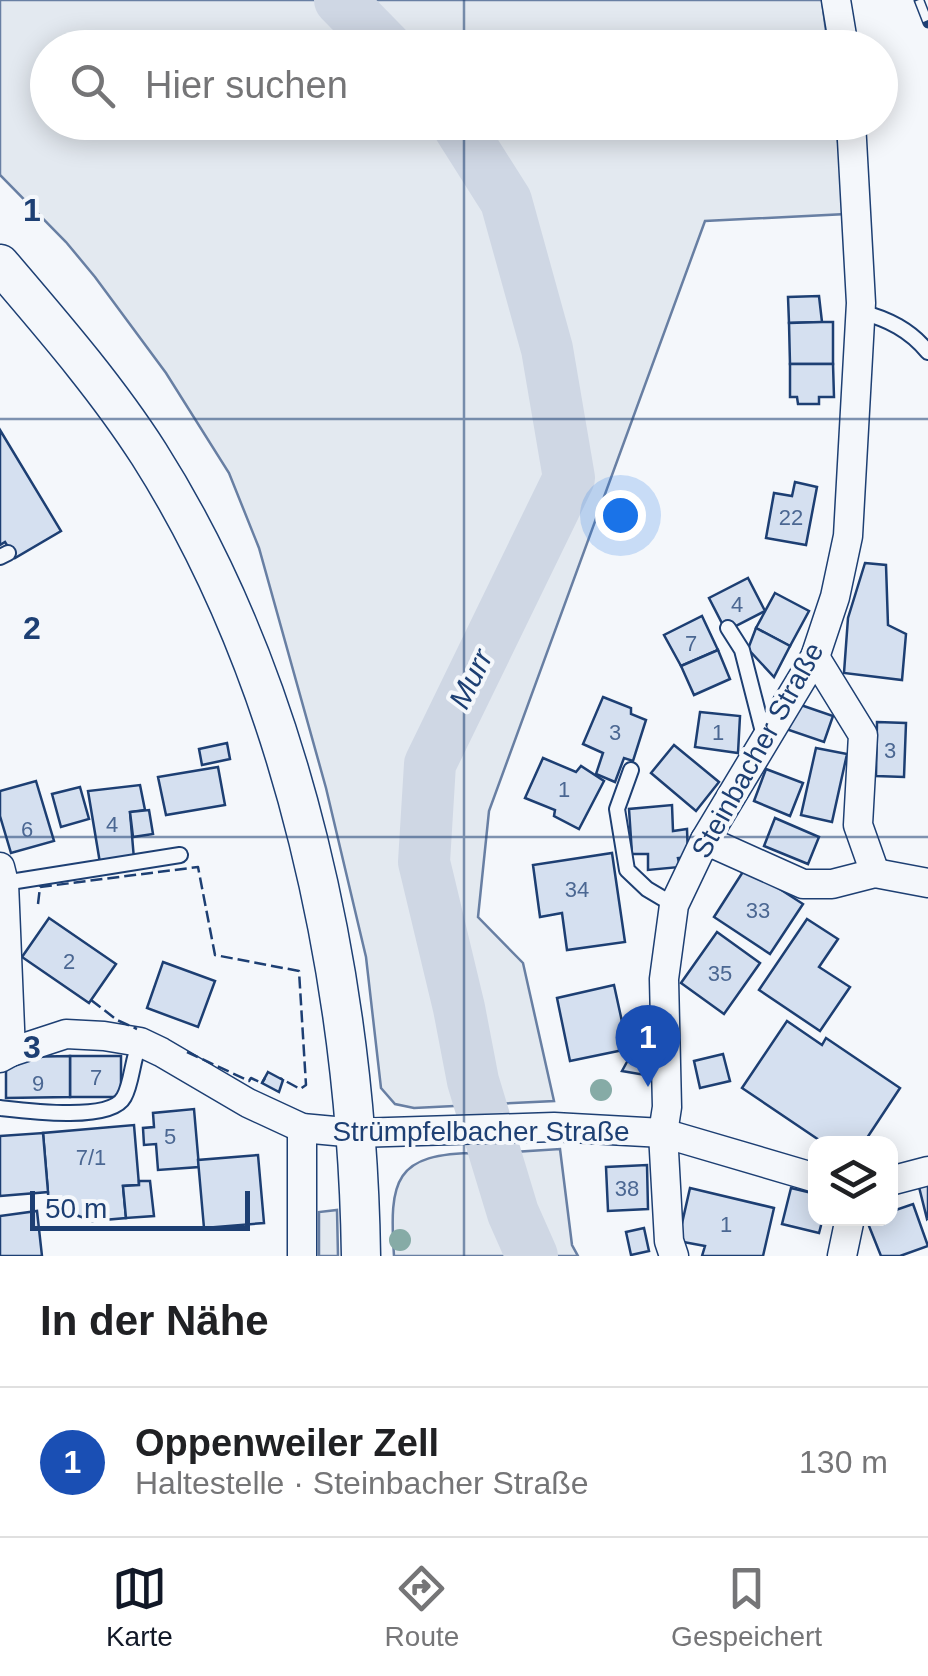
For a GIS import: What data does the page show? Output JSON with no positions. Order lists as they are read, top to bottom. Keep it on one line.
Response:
{"streets":{"street":["Steinbacher Straße","Strümpfelbacher Straße"]},"crossings":[["Steinbacher Straße","Strümpfelbacher Straße"]],"water":["Murr"],"house_numbers":["22","4","7","3","1","3","1","4","6","34","33","2","35","7","9","5","7/1","38","1"],"scale_bar":"50 m","page":{"search":"Hier suchen","pins":"1","scale":"50 m","heading":"In der Nähe","list":[{"mark":"1","name":"Oppenweiler Zell","note":"Haltestelle · Steinbacher Straße","value":"130 m"}],"nav":["Karte","Route","Gespeichert"]},"grid":{"rows":["1","2","3"]}}
